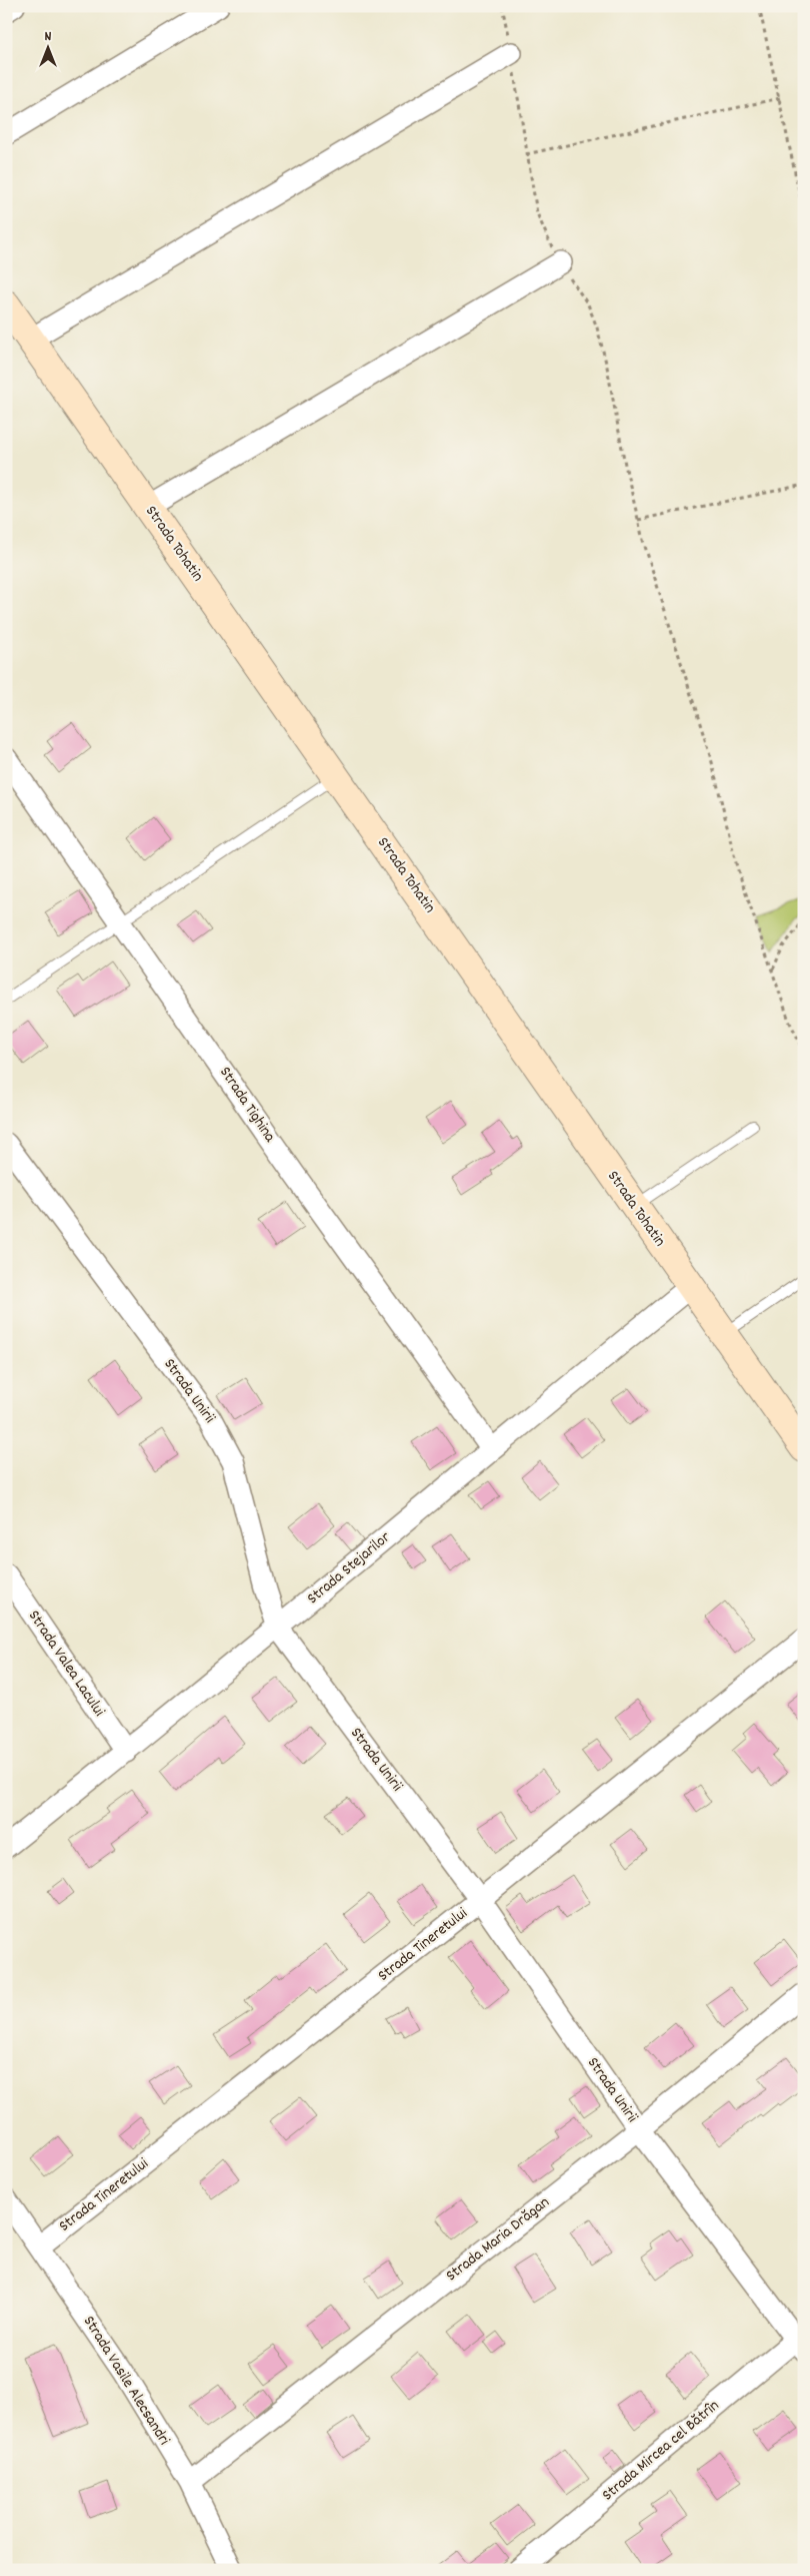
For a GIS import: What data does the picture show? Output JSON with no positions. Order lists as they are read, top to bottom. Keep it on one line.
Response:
{"streets":{"street":["Strada Tohatin","Strada Tighina","Strada Unirii","Strada Stejarilor","Strada Valea Lacului","Strada Tineretului","Strada Maria Drăgan","Strada Vasile Alecsandri","Strada Mircea cel Bătrîn"]},"crossings":[["Strada Tohatin","Strada Stejarilor"],["Strada Tighina","Strada Stejarilor"],["Strada Unirii","Strada Stejarilor"],["Strada Unirii","Strada Tineretului"],["Strada Unirii","Strada Maria Drăgan"],["Strada Unirii","Strada Mircea cel Bătrîn"],["Strada Stejarilor","Strada Valea Lacului"],["Strada Tineretului","Strada Vasile Alecsandri"],["Strada Maria Drăgan","Strada Vasile Alecsandri"]],"north":"top"}
